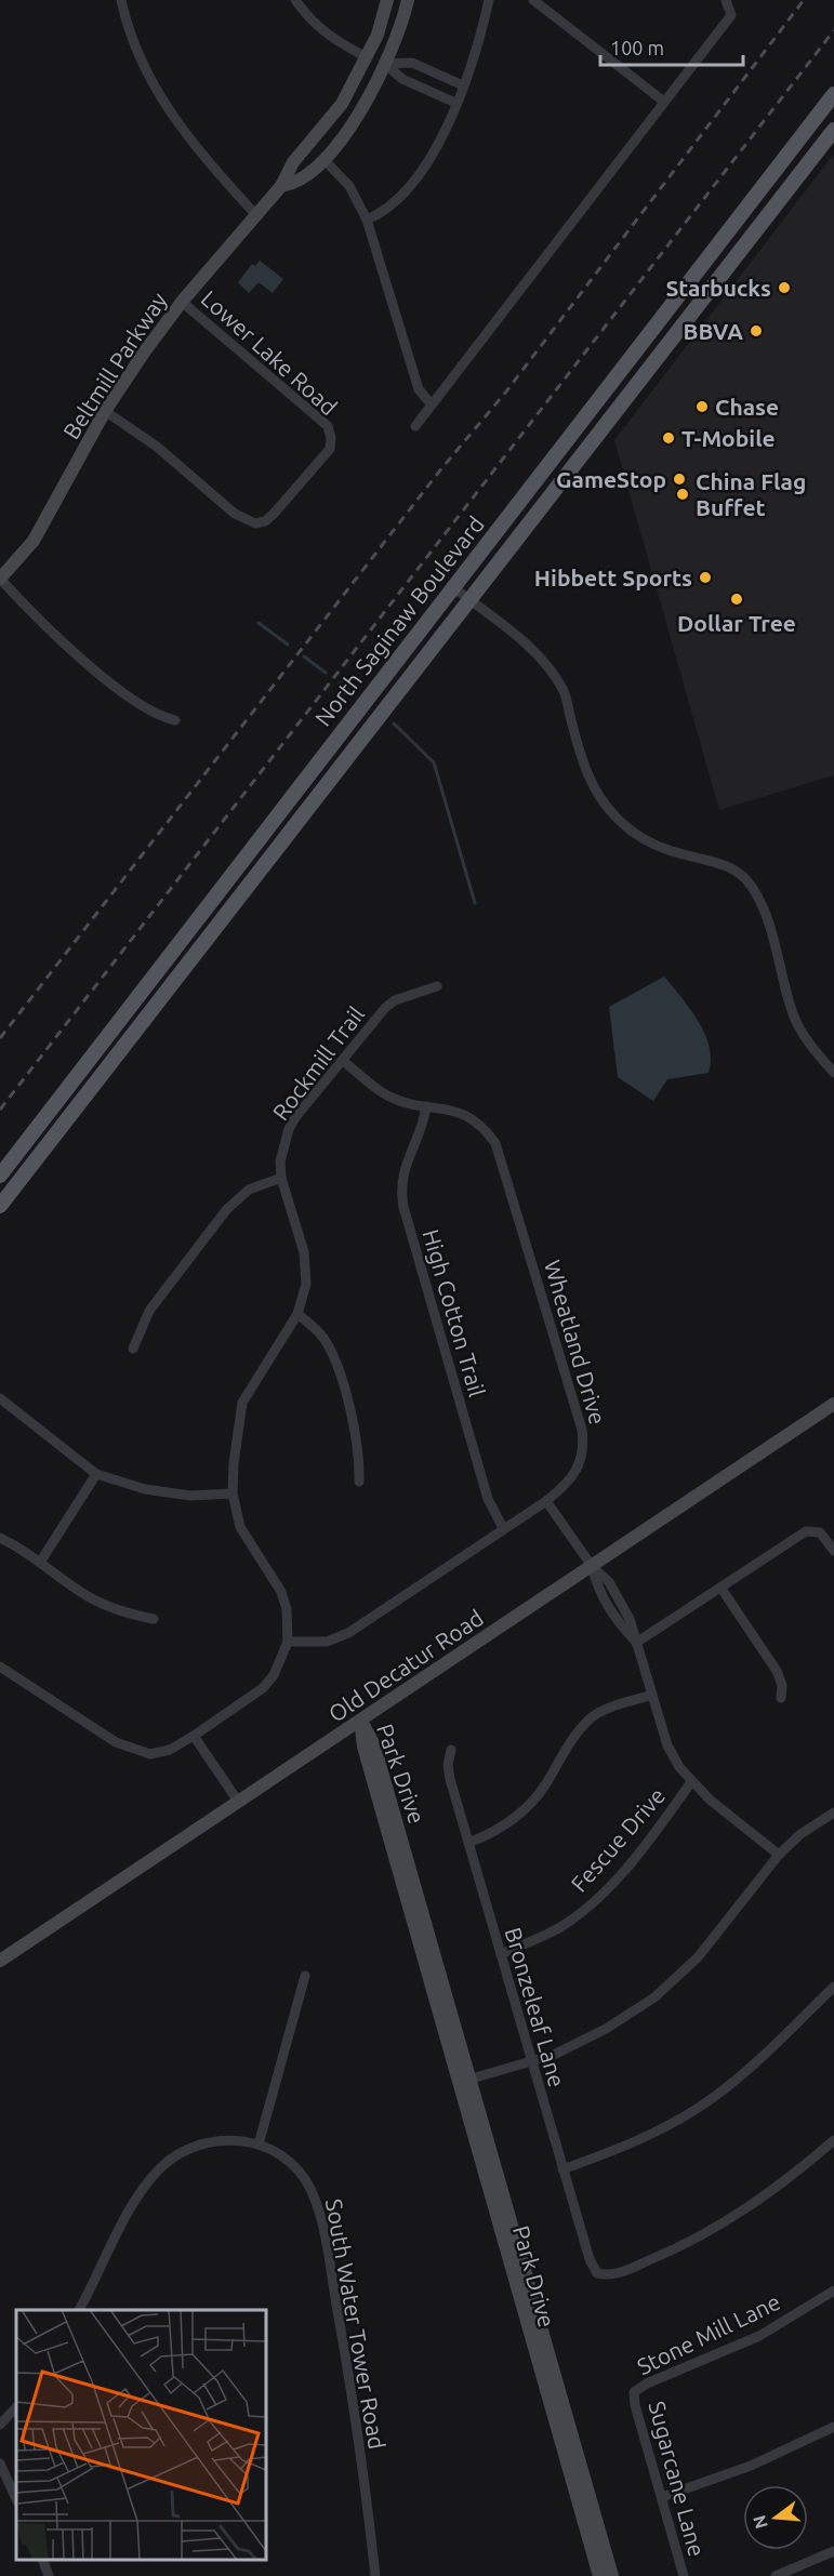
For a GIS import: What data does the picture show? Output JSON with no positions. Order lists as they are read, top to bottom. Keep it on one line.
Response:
{"streets":{"main road":["North Saginaw Boulevard"],"street":["Lower Lake Road","Beltmill Parkway","Rockmill Trail","High Cotton Trail","Wheatland Drive","Old Decatur Road","Park Drive","Fescue Drive","Bronzeleaf Lane","South Water Tower Road","Stone Mill Lane","Sugarcane Lane"]},"crossings":[["Lower Lake Road","Beltmill Parkway"],["Rockmill Trail","Wheatland Drive"],["High Cotton Trail","Wheatland Drive"],["Old Decatur Road","Park Drive"],["Fescue Drive","Bronzeleaf Lane"],["Stone Mill Lane","Sugarcane Lane"]],"places":["Starbucks","BBVA","Chase","T-Mobile","GameStop","China Flag Buffet","Hibbett Sports","Dollar Tree"],"scale_bar":"100 m","north":"left"}
